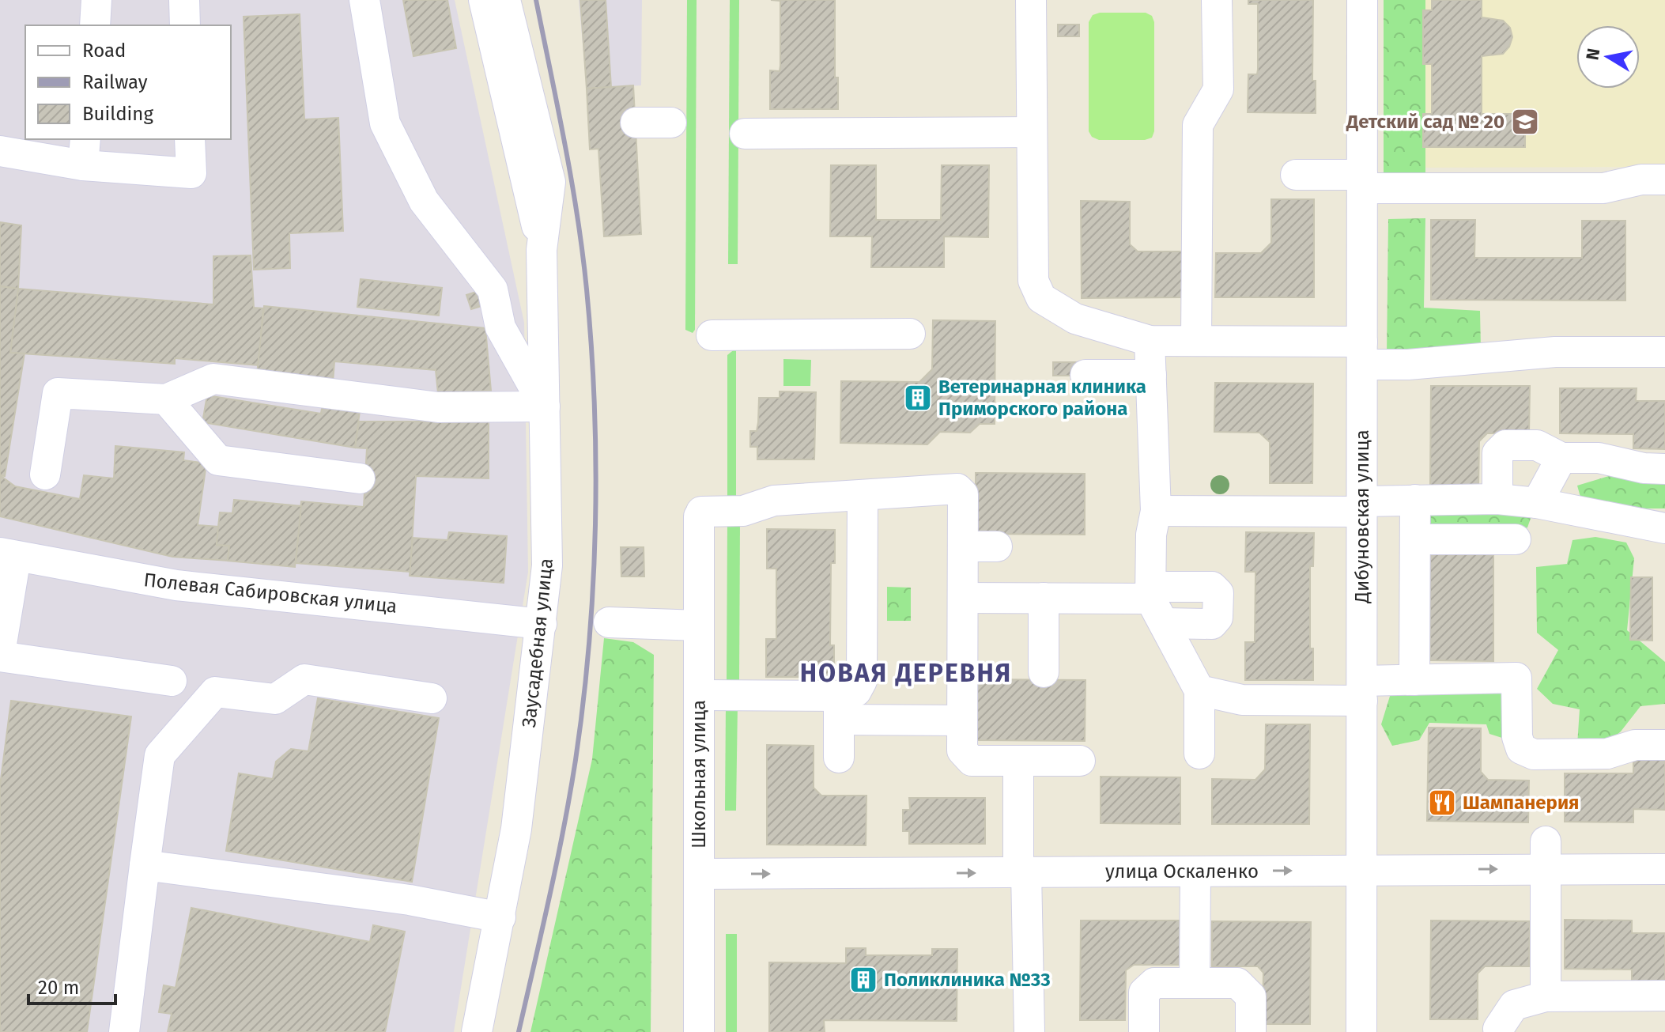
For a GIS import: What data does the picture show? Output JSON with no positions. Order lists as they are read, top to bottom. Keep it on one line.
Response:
{"streets":{"street":["Дибуновская улица","Полевая Сабировская улица","Заусадебная улица","Школьная улица","улица Оскаленко"]},"crossings":[["Дибуновская улица","улица Оскаленко"],["Полевая Сабировская улица","Заусадебная улица"],["Школьная улица","улица Оскаленко"]],"districts":["НОВАЯ ДЕРЕВНЯ"],"places":{"school or university":["Детский сад № 20"],"building":["Ветеринарная клиника Приморского района","Поликлиника №33"],"restaurant":["Шампанерия"]},"legend":["Road","Railway","Building"],"scale_bar":"20 m","north":"left"}
